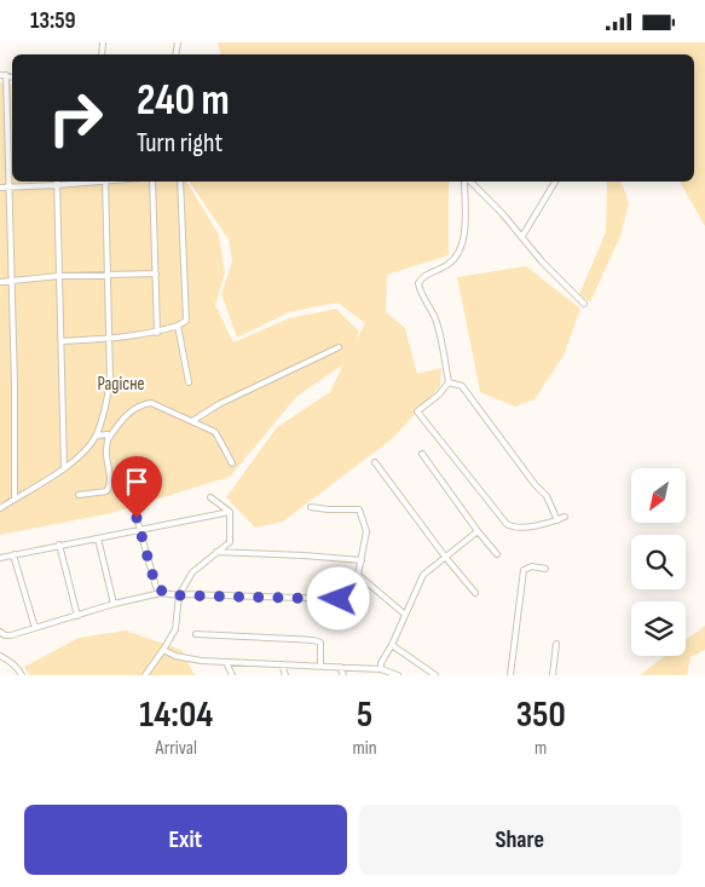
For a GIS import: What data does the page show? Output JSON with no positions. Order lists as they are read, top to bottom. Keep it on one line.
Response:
{"parks":["Радісне"],"north":"bottom left","page":{"status":"13:59","turn":["240 m","Turn right"],"eta":["14:04","Arrival","5","min","350","m"],"buttons":["Exit","Share"]}}
